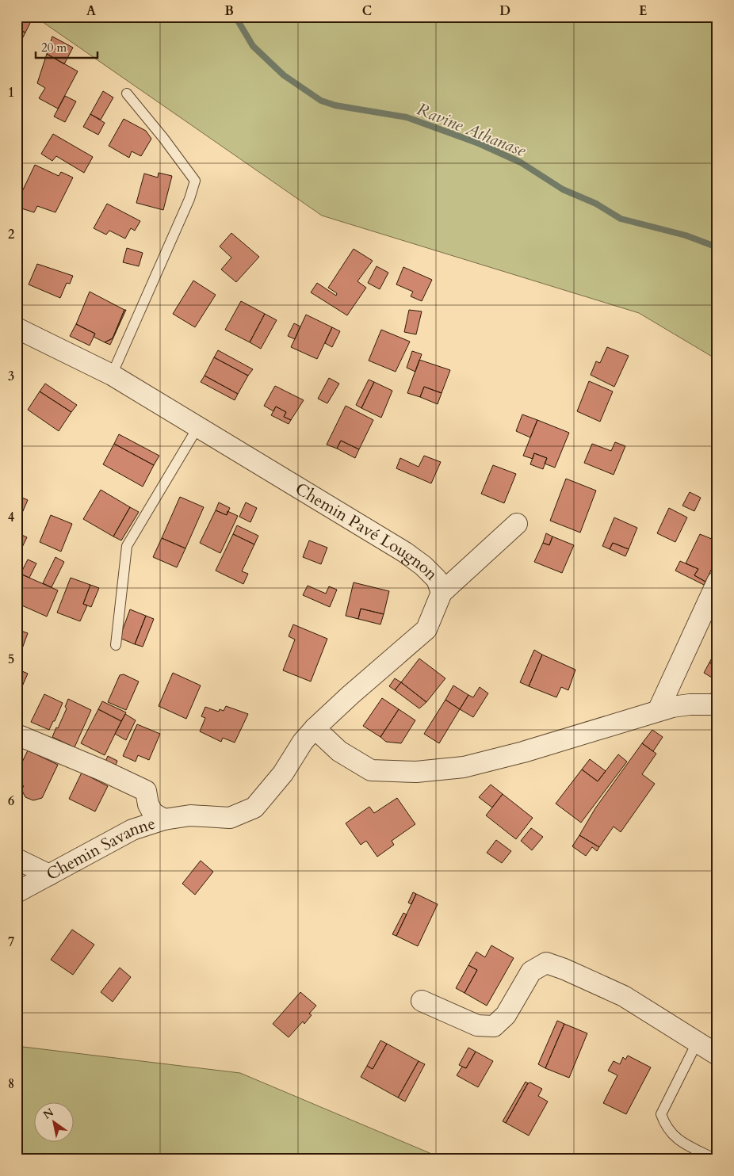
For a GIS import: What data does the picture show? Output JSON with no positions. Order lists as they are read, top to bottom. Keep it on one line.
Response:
{"streets":{"street":["Chemin Pavé Lougnon","Chemin Savanne"]},"crossings":[["Chemin Pavé Lougnon","Chemin Savanne"]],"water":["Ravine Athanase"],"scale_bar":"20 m","north":"top left","grid":{"columns":["A","B","C","D","E"],"rows":["1","2","3","4","5","6","7","8"]}}
